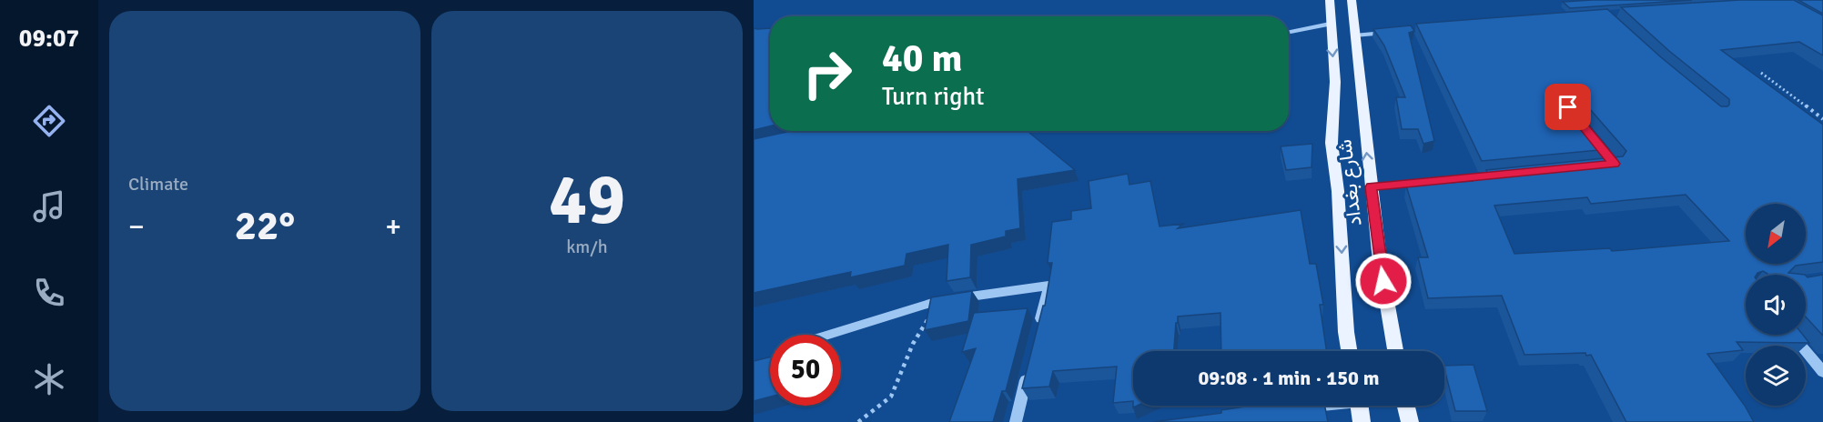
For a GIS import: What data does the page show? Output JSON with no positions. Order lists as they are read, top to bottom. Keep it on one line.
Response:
{"streets":{"main road":["شارع بغداد"]},"north":"bottom left","page":{"tabs":"09:07","tile":["Climate",["49","km/h"]],"turn":["40 m","Turn right"],"heat":["−","22°","+"],"limit":"50","trip":"09:08 · 1 min · 150 m"}}
